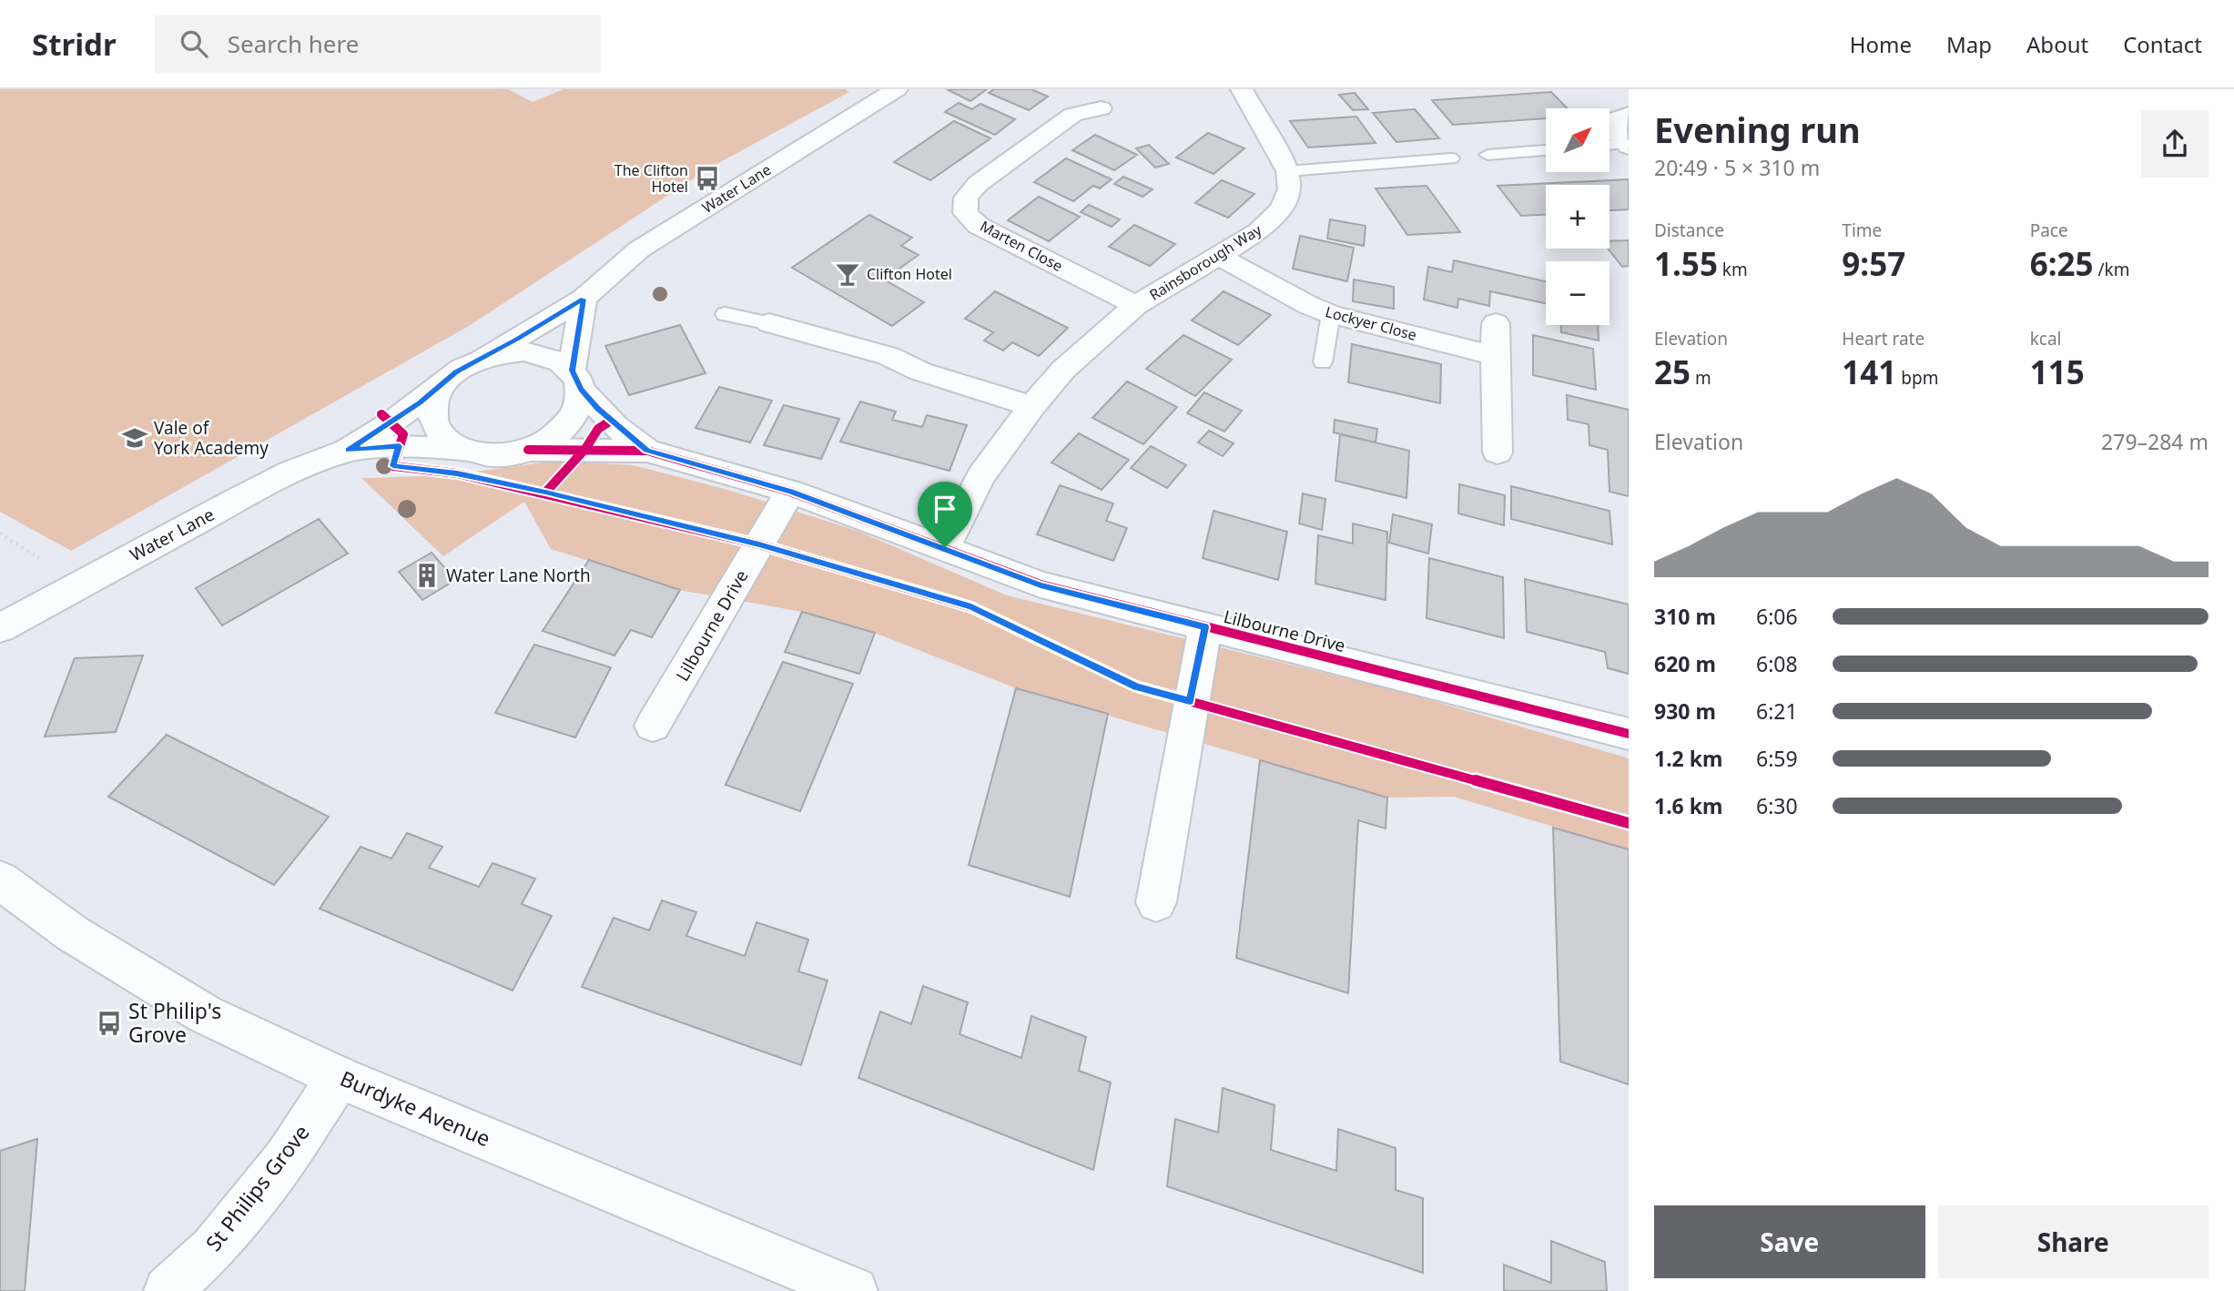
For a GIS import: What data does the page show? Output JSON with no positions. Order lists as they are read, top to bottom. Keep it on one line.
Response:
{"streets":{"street":["Water Lane","Marten Close","Rainsborough Way","Lockyer Close","Lilbourne Drive","Burdyke Avenue","St Philips Grove"]},"crossings":[["Water Lane","Lilbourne Drive"],["Marten Close","Rainsborough Way"],["Rainsborough Way","Lockyer Close"],["Rainsborough Way","Lilbourne Drive"],["Burdyke Avenue","St Philips Grove"]],"places":{"bus stop":["The Clifton Hotel","St Philip's Grove"],"bar":["Clifton Hotel"],"school or university":["Vale of York Academy"],"building":["Water Lane North"]},"north":"top right","page":{"header":"Stridr","search":"Search here","nav":["Home","Map","About","Contact"],"heading":["Evening run","20:49 · 5 × 310 m"],"map_buttons":["+","−"],"stats":[["Distance","1.55 km"],["Time","9:57"],["Pace","6:25 /km"],["Elevation","25 m"],["Heart rate","141 bpm"],["kcal","115"]],"chart":["Elevation","279–284 m"],"list":[{"name":"310 m","note":"6:06"},{"name":"620 m","note":"6:08"},{"name":"930 m","note":"6:21"},{"name":"1.2 km","note":"6:59"},{"name":"1.6 km","note":"6:30"}],"buttons":["Save","Share"]}}
